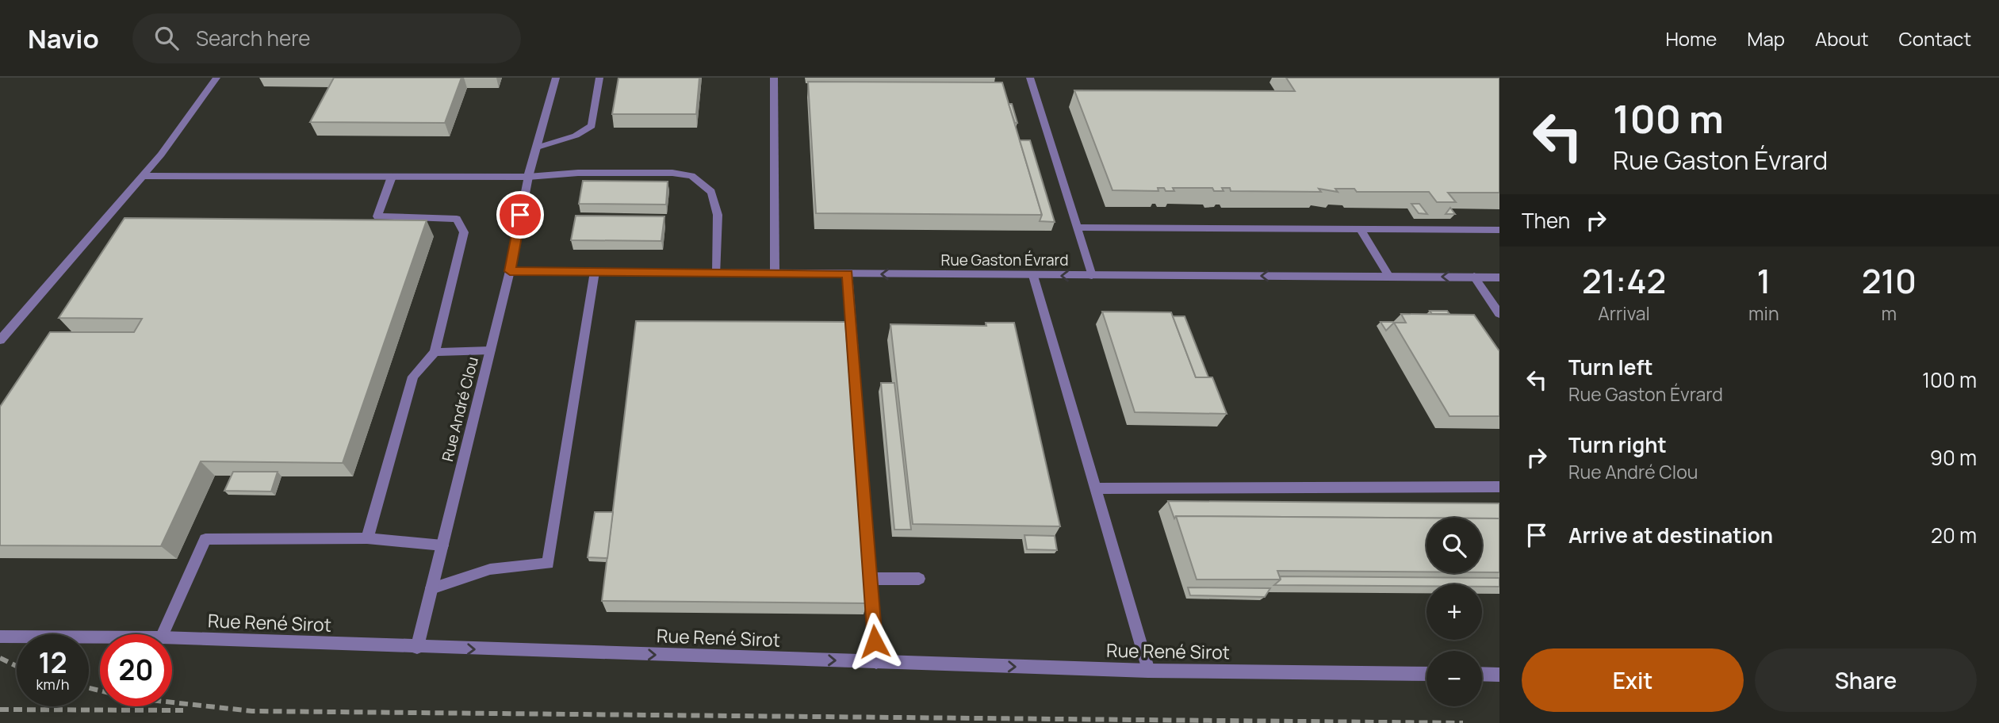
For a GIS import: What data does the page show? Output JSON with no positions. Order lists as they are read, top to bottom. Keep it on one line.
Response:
{"streets":{"street":["Rue Gaston Évrard","Rue André Clou","Rue René Sirot"]},"crossings":[["Rue Gaston Évrard","Rue André Clou"],["Rue André Clou","Rue René Sirot"]],"one_way":["Rue René Sirot"],"page":{"header":"Navio","search":"Search here","nav":["Home","Map","About","Contact"],"turn":["100 m","Rue Gaston Évrard"],"then":"Then","eta":["21:42","Arrival","1","min","210","m"],"list":[{"name":"Turn left","note":"Rue Gaston Évrard","value":"100 m"},{"name":"Turn right","note":"Rue André Clou","value":"90 m"},{"name":"Arrive at destination","value":"20 m"}],"map_buttons":["+","−"],"speed":"12 km/h","limit":"20","buttons":["Exit","Share"]}}
